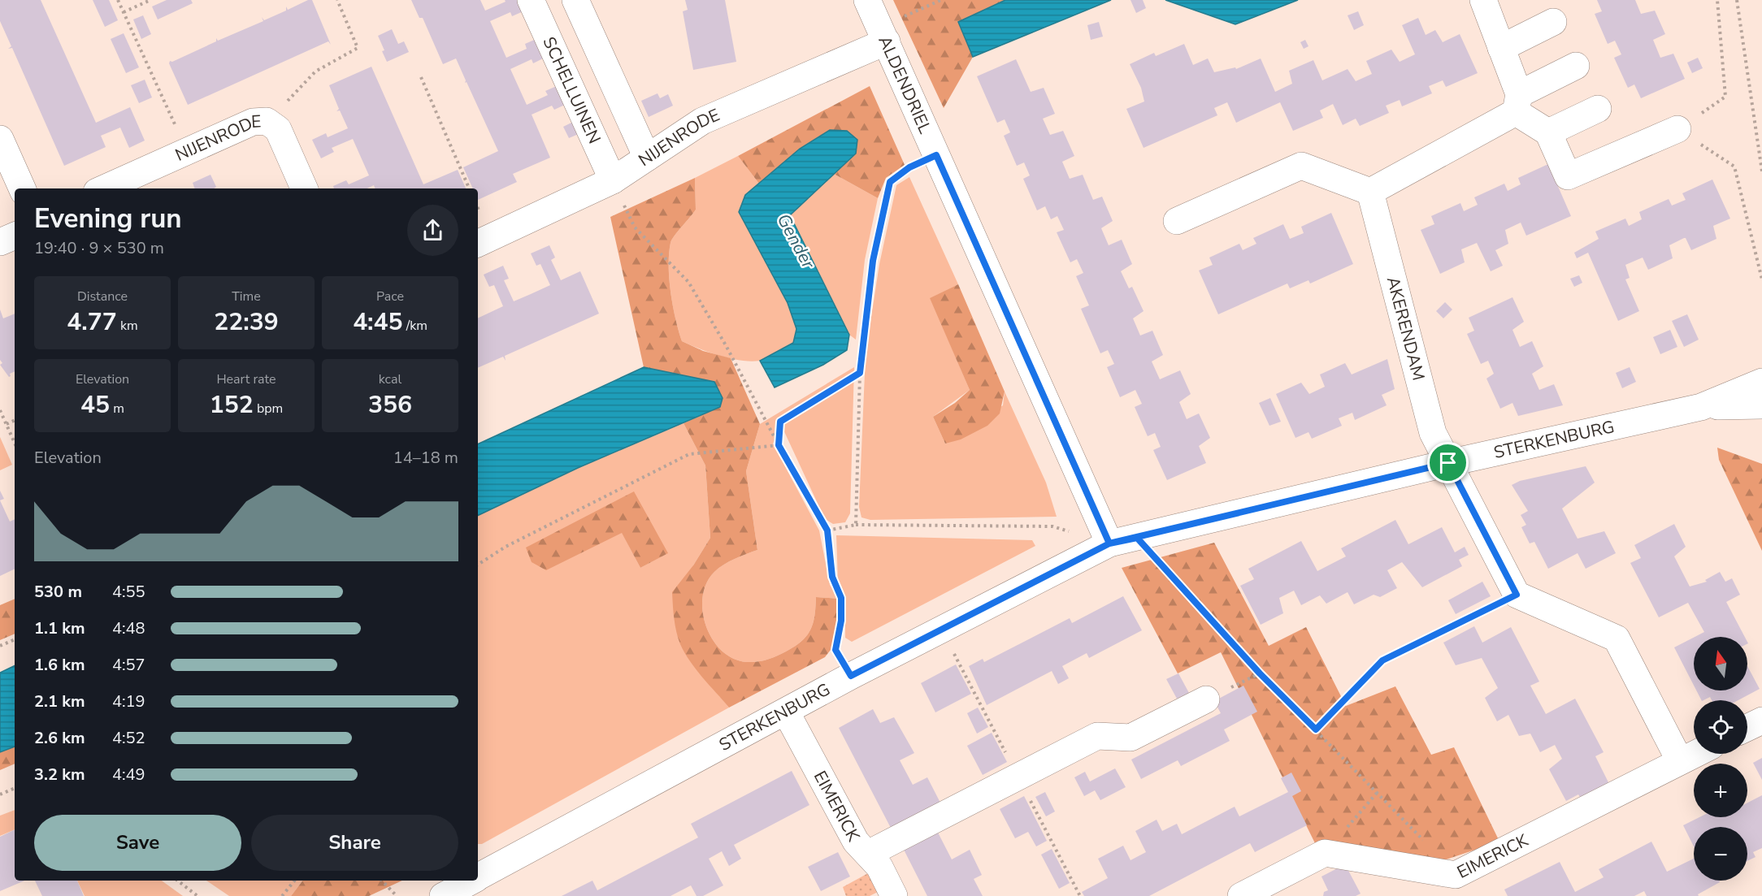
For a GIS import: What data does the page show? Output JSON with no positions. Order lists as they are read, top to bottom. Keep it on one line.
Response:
{"streets":{"street":["ALDENDRIEL","SCHELLUINEN","NIJENRODE","AKERENDAM","STERKENBURG","EIMERICK"]},"crossings":[["ALDENDRIEL","NIJENRODE"],["ALDENDRIEL","STERKENBURG"],["SCHELLUINEN","NIJENRODE"],["AKERENDAM","STERKENBURG"],["STERKENBURG","EIMERICK"]],"water":["Gender"],"north":"top","page":{"heading":["Evening run","19:40 · 9 × 530 m"],"stats":[["Distance","4.77 km"],["Time","22:39"],["Pace","4:45 /km"],["Elevation","45 m"],["Heart rate","152 bpm"],["kcal","356"]],"chart":["Elevation","14–18 m"],"list":[{"name":"530 m","note":"4:55"},{"name":"1.1 km","note":"4:48"},{"name":"1.6 km","note":"4:57"},{"name":"2.1 km","note":"4:19"},{"name":"2.6 km","note":"4:52"},{"name":"3.2 km","note":"4:49"}],"map_buttons":["+","−"],"buttons":["Save","Share"]}}
